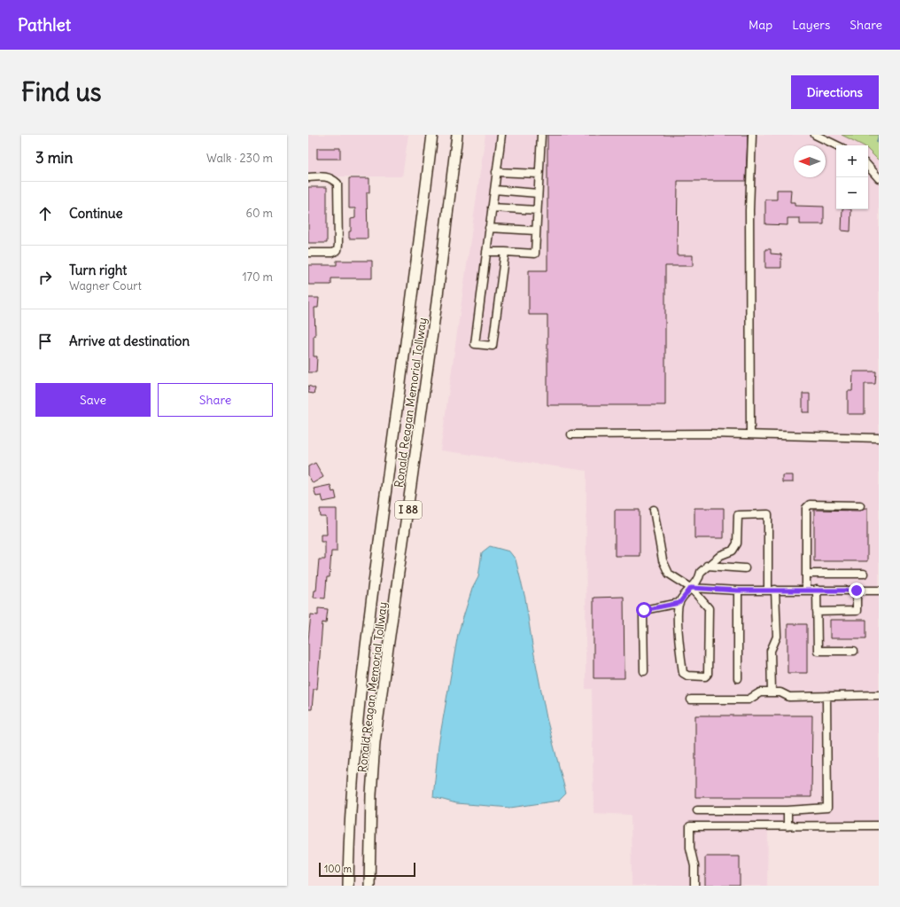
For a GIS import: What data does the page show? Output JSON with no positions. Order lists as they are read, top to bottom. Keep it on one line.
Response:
{"streets":{"highway":["Ronald Reagan Memorial Tollway","I 88"]},"scale_bar":"100 m","north":"left","page":{"header":"Pathlet","nav":["Map","Layers","Share"],"buttons":["Directions",["Save","Share"]],"title":"Find us","heading":["3 min","Walk · 230 m"],"map_buttons":["+","−"],"list":[["Continue","60 m"],["Turn right","Wagner Court","170 m"],"Arrive at destination"],"scale":"100 m"}}
